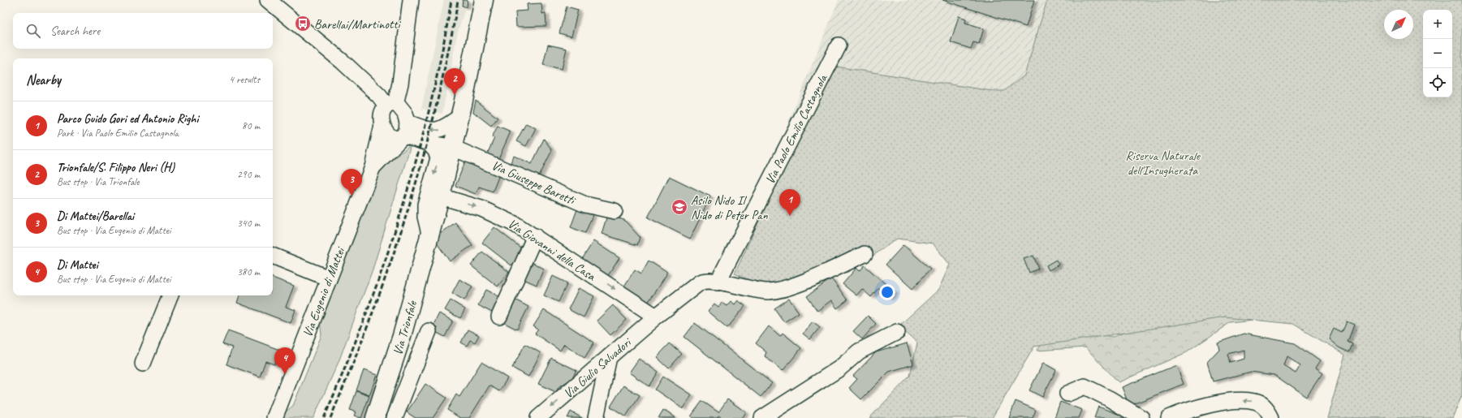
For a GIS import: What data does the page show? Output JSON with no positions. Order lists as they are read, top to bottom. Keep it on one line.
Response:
{"streets":{"main road":["Via Trionfale"],"street":["Via Paolo Emilio Castagnola","Via Giuseppe Baretti","Via Giovanni della Casa","Via Eugenio di Mattei","Via Giulio Salvadori"]},"crossings":[["Via Giuseppe Baretti","Via Trionfale"],["Via Giovanni della Casa","Via Trionfale"],["Via Giovanni della Casa","Via Giulio Salvadori"]],"one_way":["Via Giovanni della Casa"],"parks":["Riserva Naturale dell'Insugherata"],"places":{"bus stop":["Barellai/Martinotti"],"school or university":["Asilo Nido Il Nido di Peter Pan"]},"north":"top right","page":{"map_buttons":["+","−"],"search":"Search here","heading":["Nearby","4 results"],"pins":["2","3","1","4"],"list":[{"mark":"1","name":"Parco Guido Gori ed Antonio Righi","note":"Park · Via Paolo Emilio Castagnola","value":"80 m"},{"mark":"2","name":"Trionfale/S. Filippo Neri (H)","note":"Bus stop · Via Trionfale","value":"290 m"},{"mark":"3","name":"Di Mattei/Barellai","note":"Bus stop · Via Eugenio di Mattei","value":"340 m"},{"mark":"4","name":"Di Mattei","note":"Bus stop · Via Eugenio di Mattei","value":"380 m"}]}}
